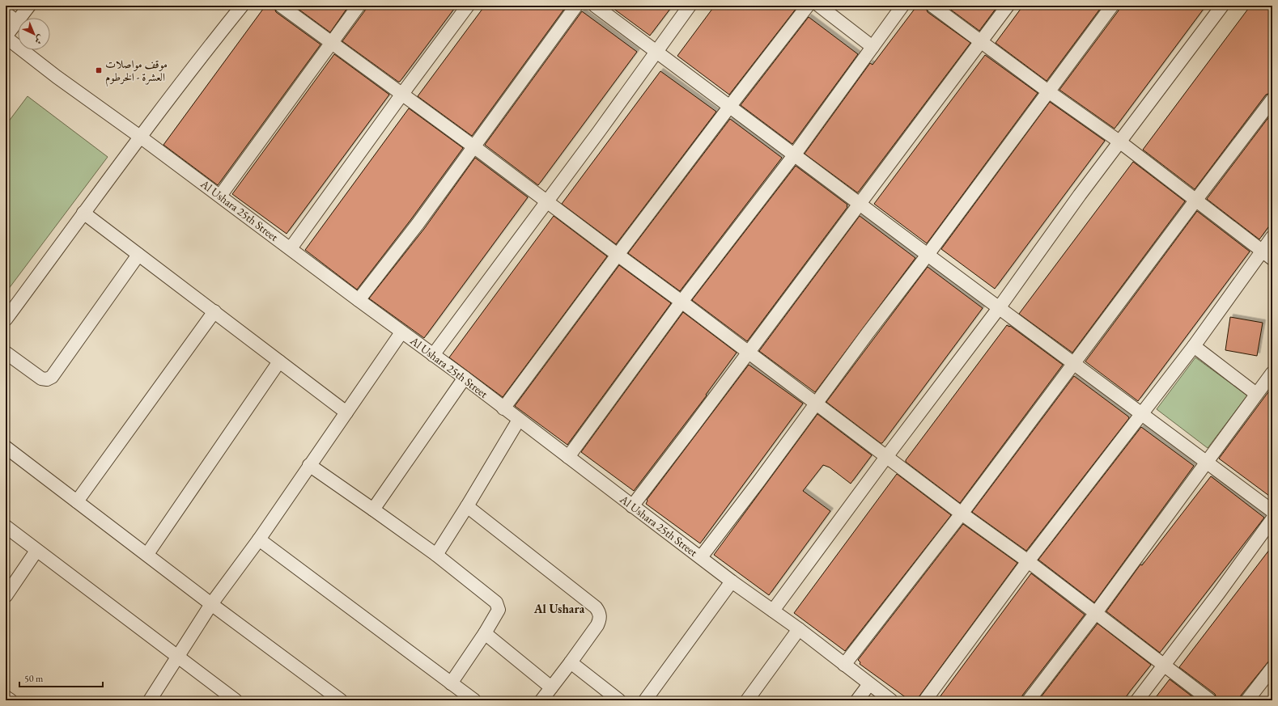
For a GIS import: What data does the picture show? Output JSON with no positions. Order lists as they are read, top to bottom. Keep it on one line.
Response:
{"streets":{"street":["Al Ushara 25th Street"]},"districts":["Al Ushara"],"places":{"transit":["موقف مواصلات العشرة - الخرطوم"]},"scale_bar":"50 m","north":"bottom right"}
